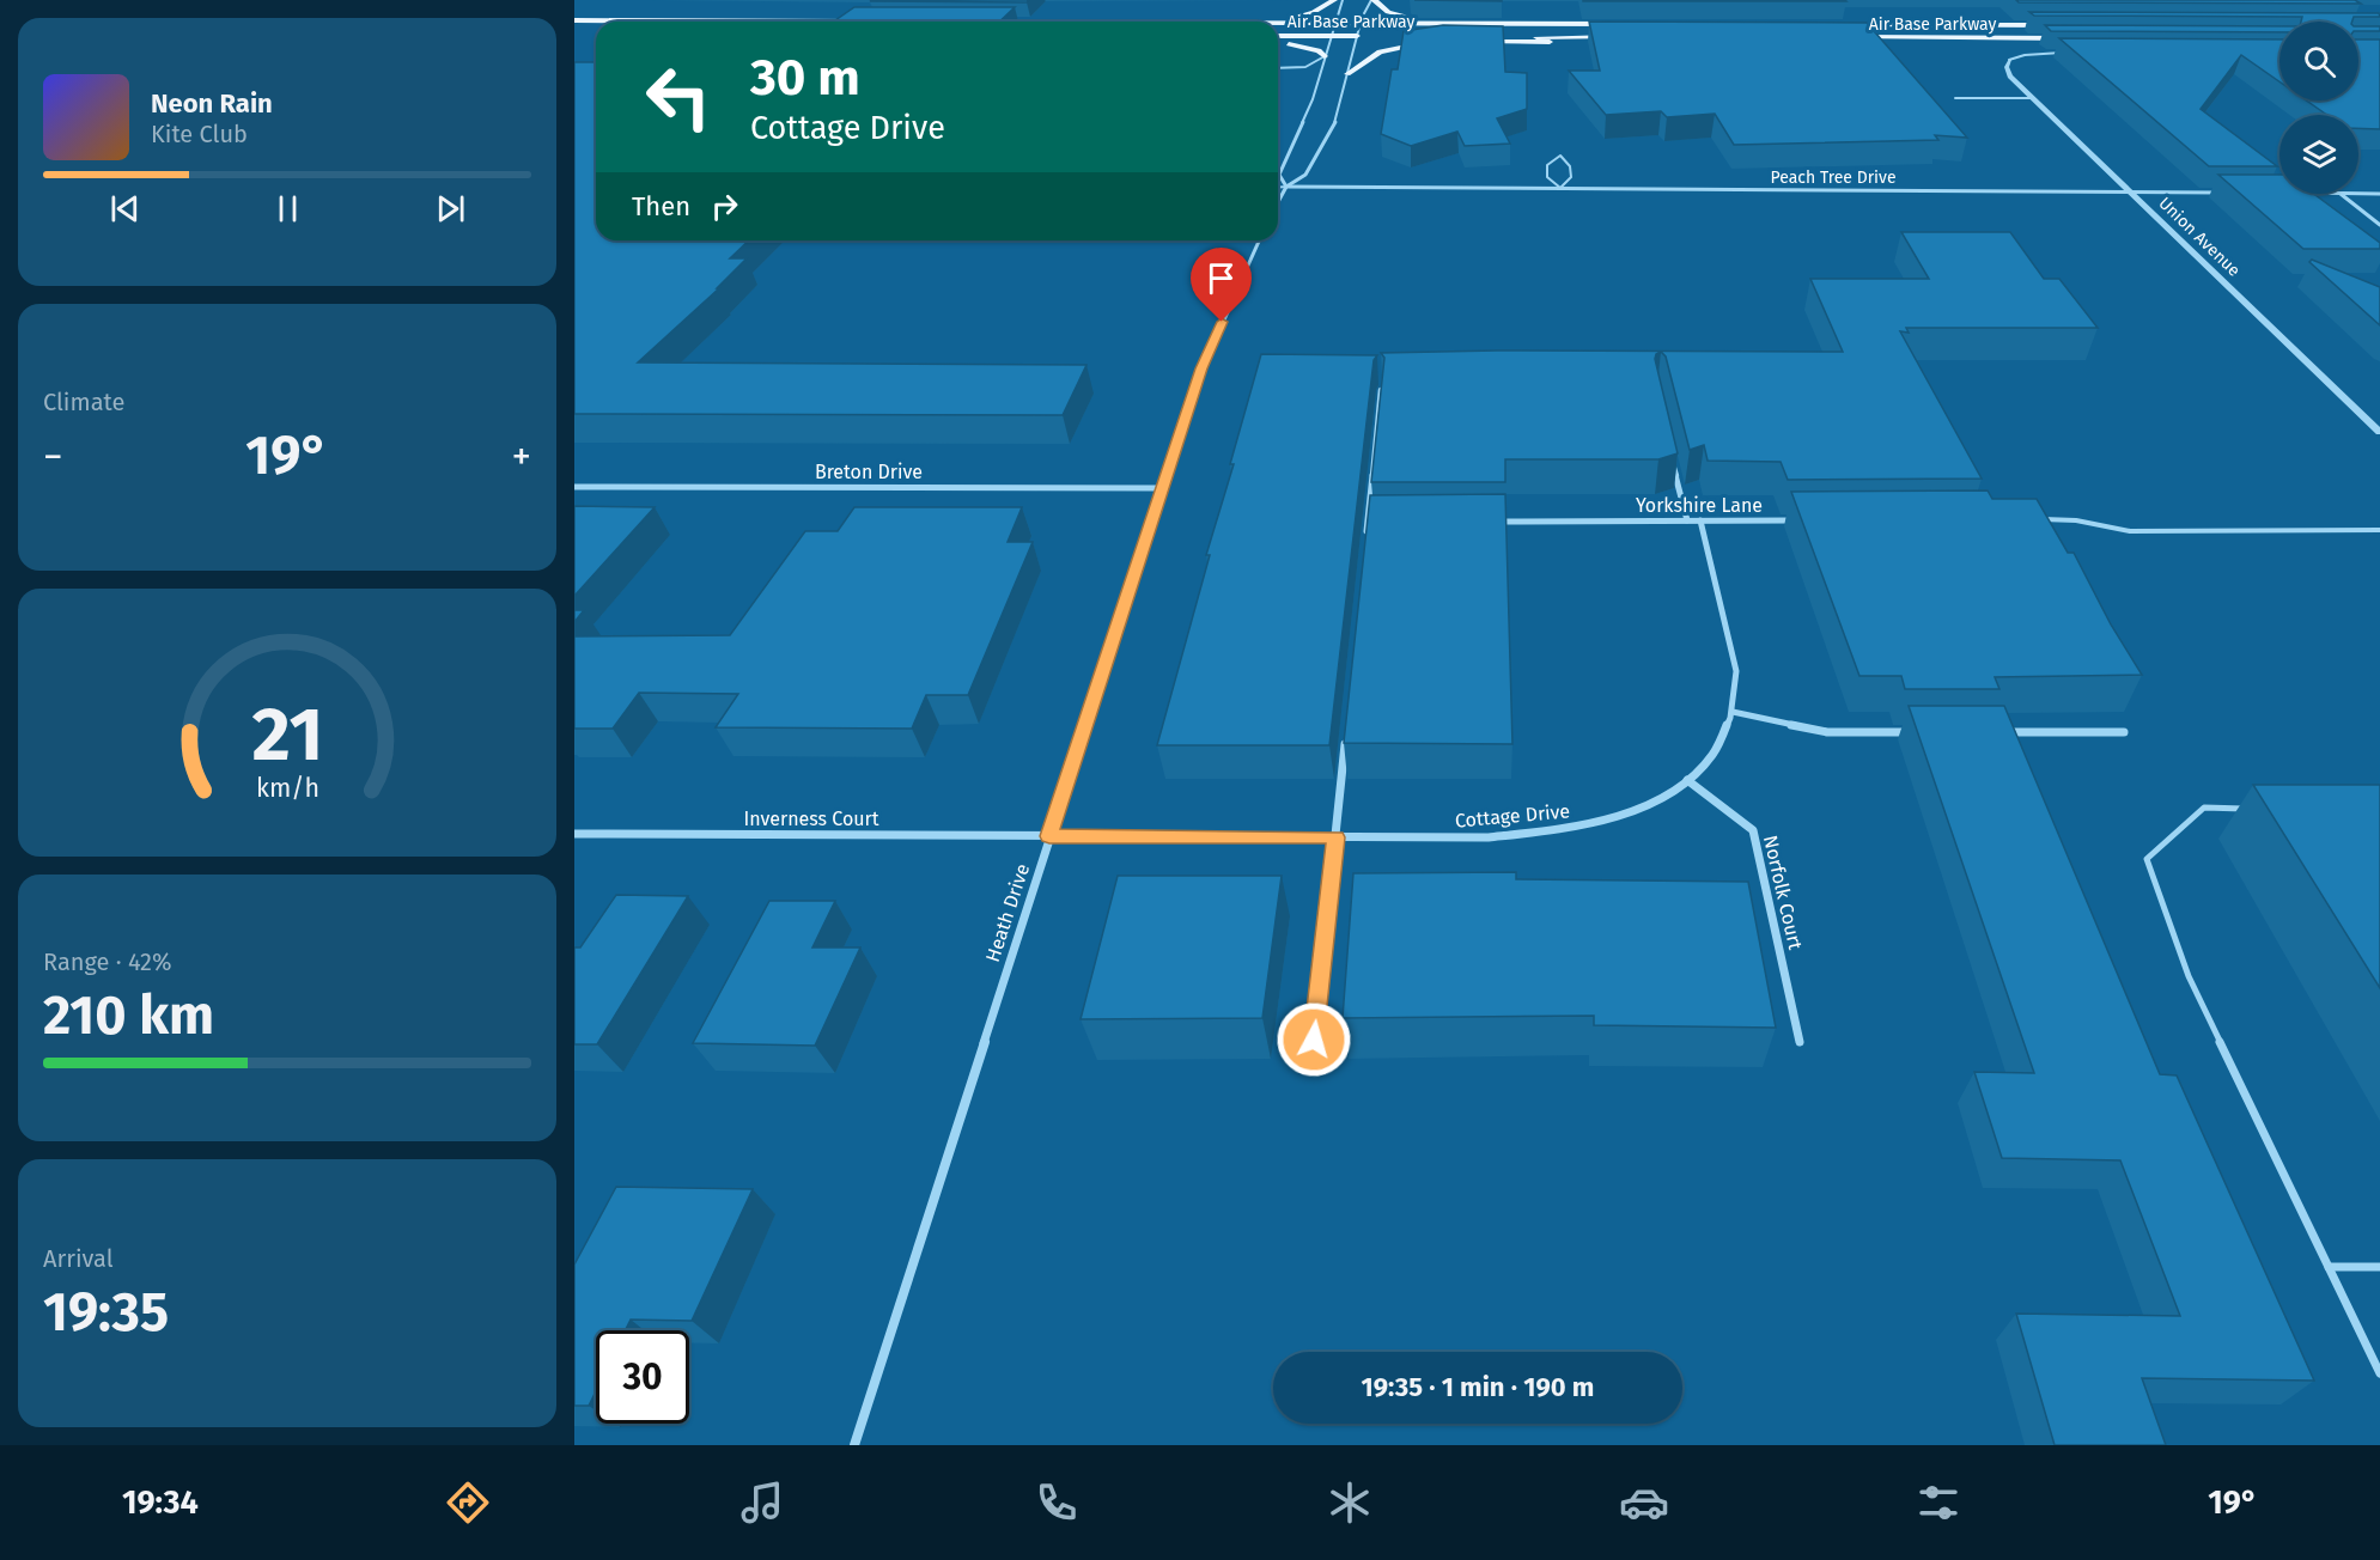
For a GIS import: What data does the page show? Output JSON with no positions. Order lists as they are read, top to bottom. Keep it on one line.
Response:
{"streets":{"main road":["Air Base Parkway"],"street":["Peach Tree Drive","Union Avenue","Breton Drive","Yorkshire Lane","Cottage Drive","Inverness Court","Norfolk Court","Heath Drive"]},"crossings":[["Peach Tree Drive","Union Avenue"],["Breton Drive","Heath Drive"],["Yorkshire Lane","Cottage Drive"],["Cottage Drive","Inverness Court"],["Cottage Drive","Norfolk Court"],["Cottage Drive","Heath Drive"],["Inverness Court","Heath Drive"]],"page":{"turn":["30 m","Cottage Drive"],"song":["Neon Rain","Kite Club"],"then":"Then","tile":["Climate",["Range · 42%","210 km"],["Arrival","19:35"]],"heat":["−","19°","+"],"limit":"30","trip":"19:35 · 1 min · 190 m","tabs":["19:34","19°"],"gauge":["21","km/h"]}}
